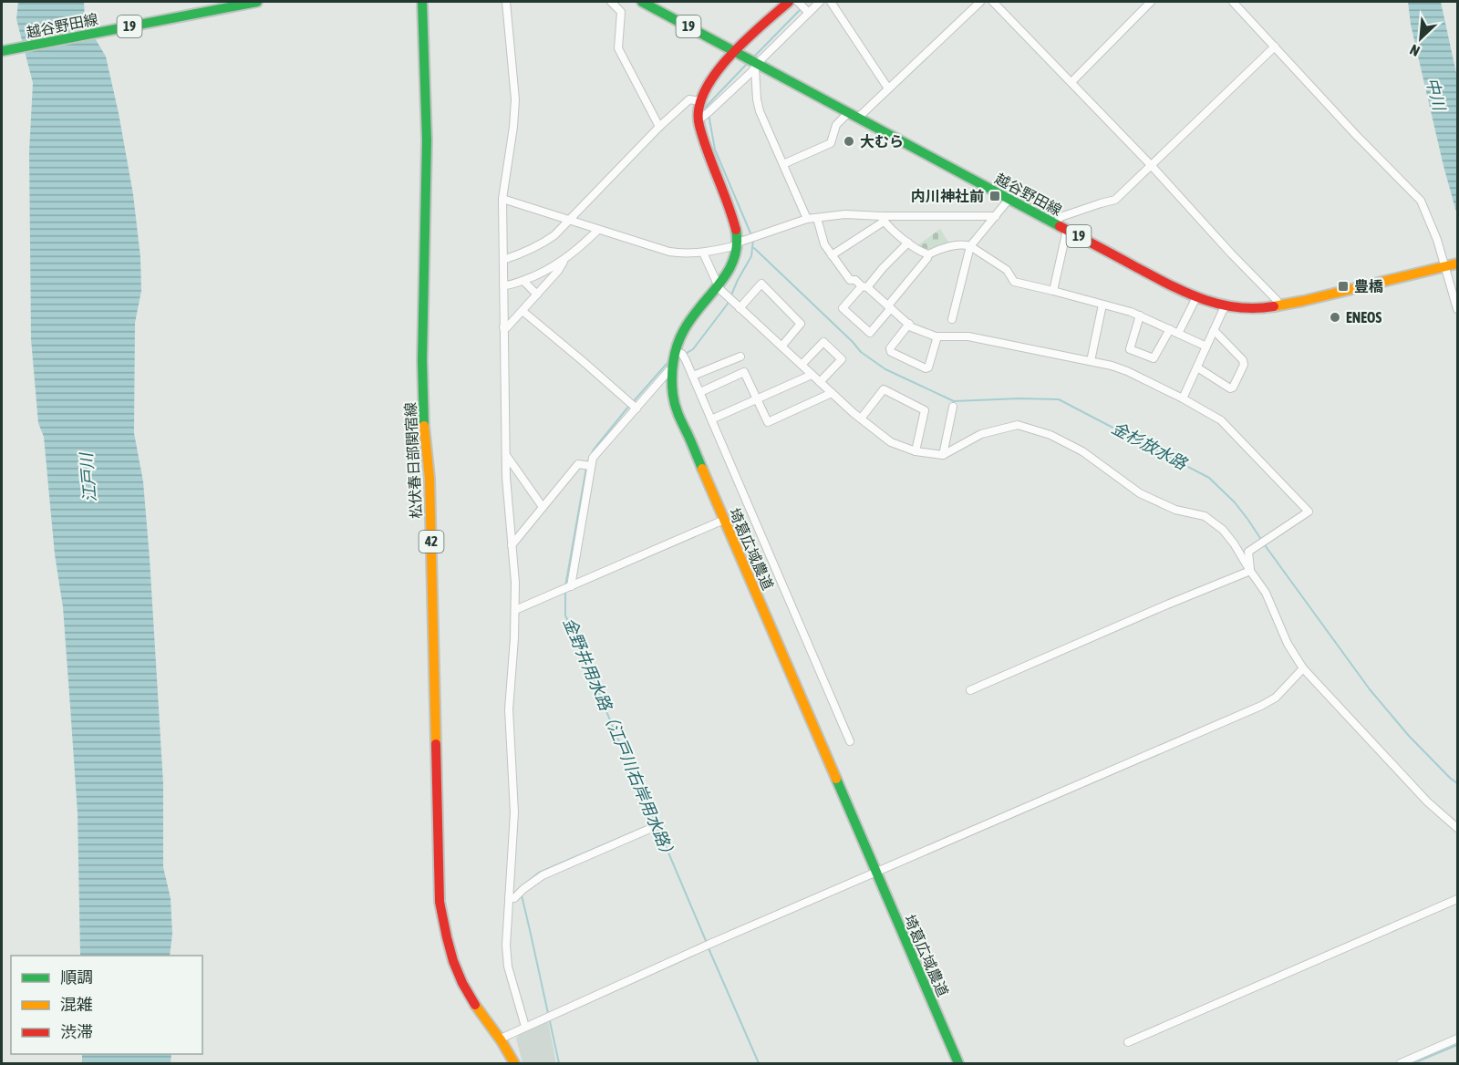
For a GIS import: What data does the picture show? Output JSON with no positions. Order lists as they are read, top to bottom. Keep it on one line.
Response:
{"streets":{"main road":["越谷野田線","19","松伏春日部関宿線","42","埼葛広域農道"]},"water":["中川","金杉放水路","江戸川","金野井用水路（江戸川右岸用水路）"],"places":{"other":["大むら","ENEOS"],"transit":["内川神社前","豊橋"]},"legend":["順調","混雑","渋滞"],"north":"bottom left"}
